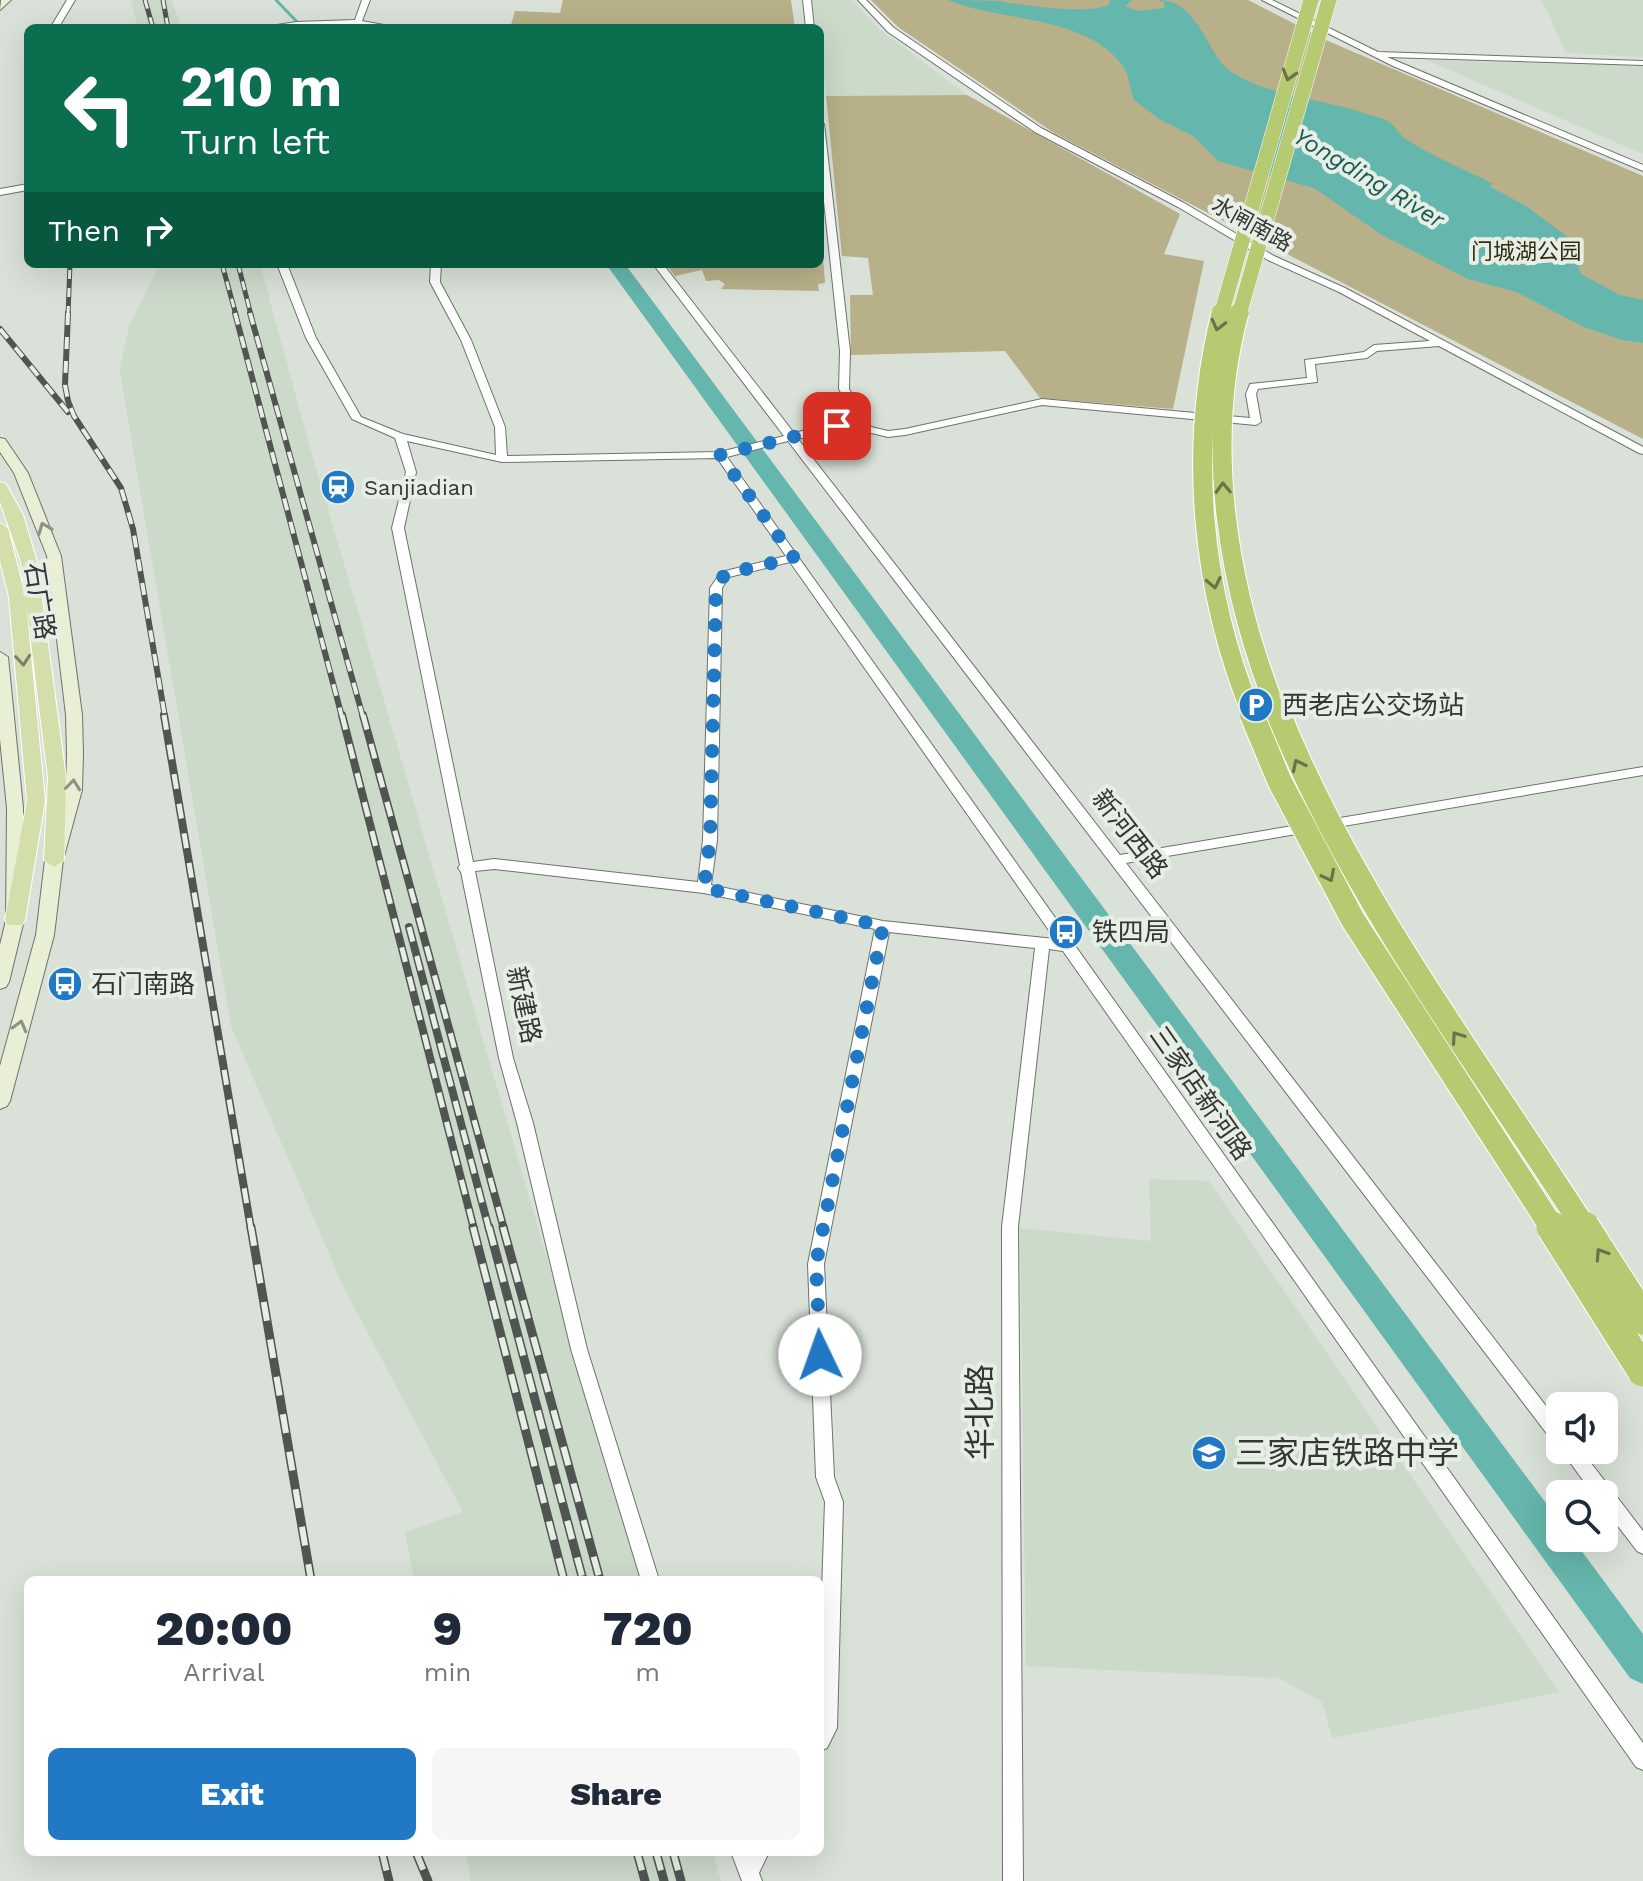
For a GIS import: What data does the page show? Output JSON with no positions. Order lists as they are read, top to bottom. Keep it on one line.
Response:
{"streets":{"main road":["石广路"],"street":["水闸南路","新河西路","新建路","三家店新河路","华北路"]},"water":["Yongding River"],"parks":["门城湖公园"],"places":{"station":["Sanjiadian"],"parking":["西老店公交场站"],"bus stop":["铁四局","石门南路"],"school or university":["三家店铁路中学"]},"page":{"turn":["210 m","Turn left"],"then":"Then","eta":["20:00","Arrival","9","min","720","m"],"buttons":["Exit","Share"]}}
